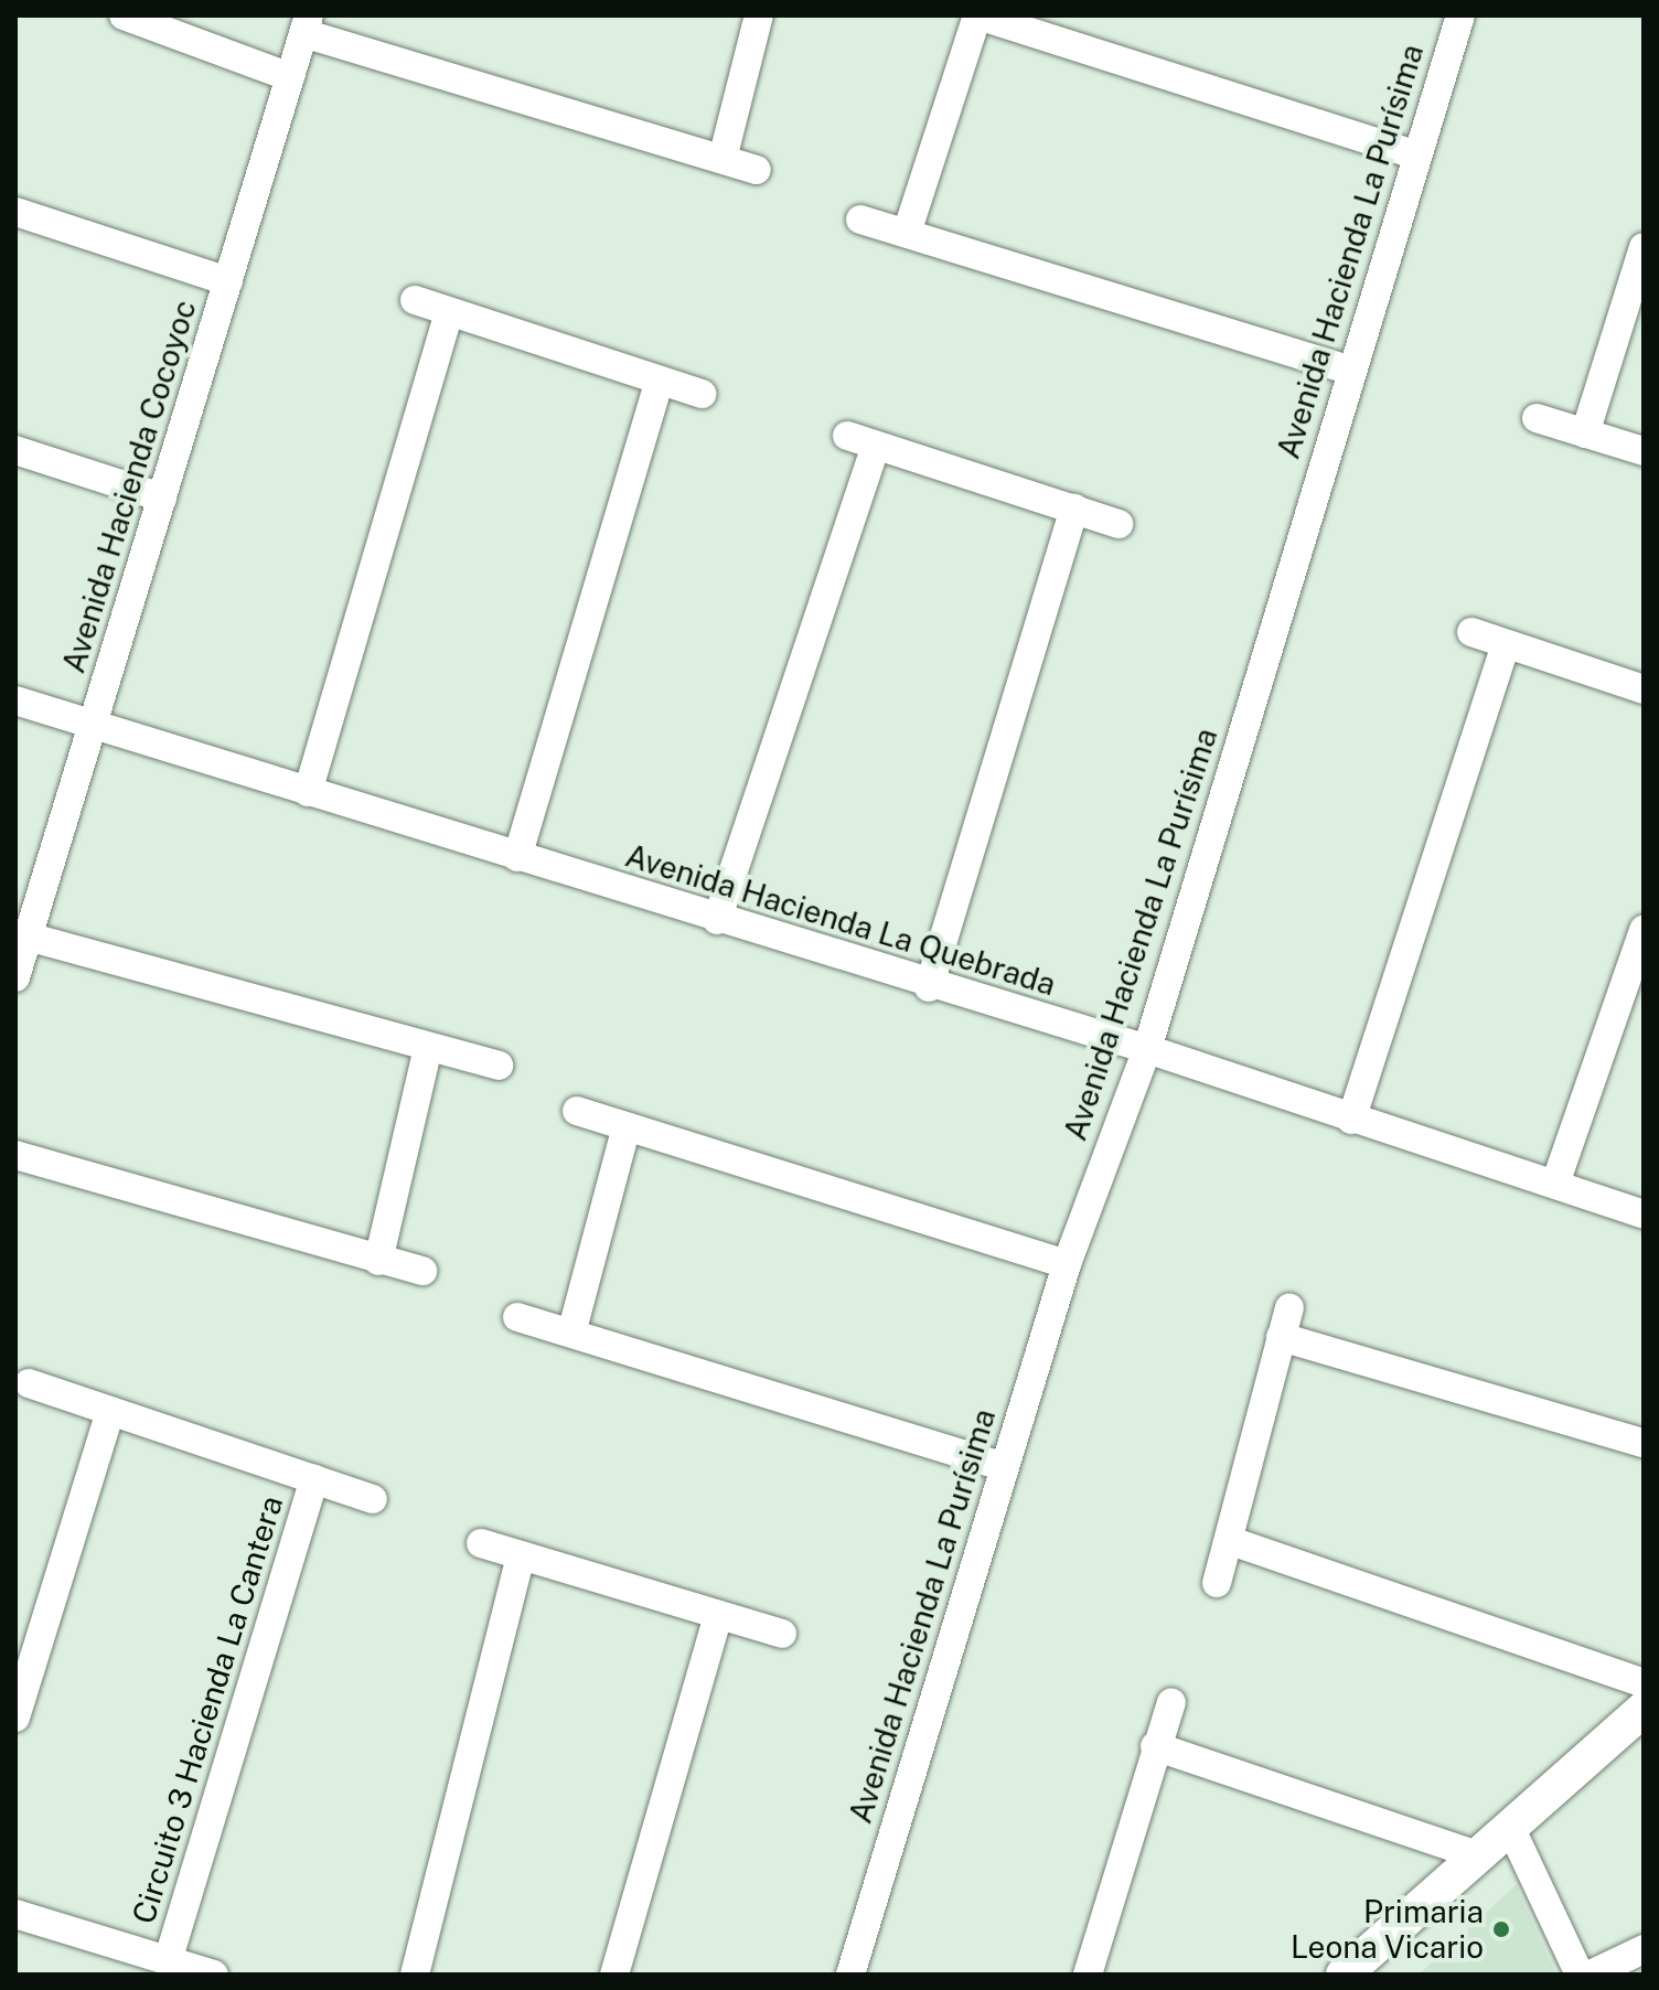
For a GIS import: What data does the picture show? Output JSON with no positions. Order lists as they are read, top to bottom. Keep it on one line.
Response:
{"streets":{"street":["Avenida Hacienda La Purísima","Avenida Hacienda Cocoyoc","Avenida Hacienda La Quebrada","Circuito 3 Hacienda La Cantera"]},"crossings":[["Avenida Hacienda La Purísima","Avenida Hacienda La Quebrada"],["Avenida Hacienda Cocoyoc","Avenida Hacienda La Quebrada"]],"places":["Primaria Leona Vicario"]}
